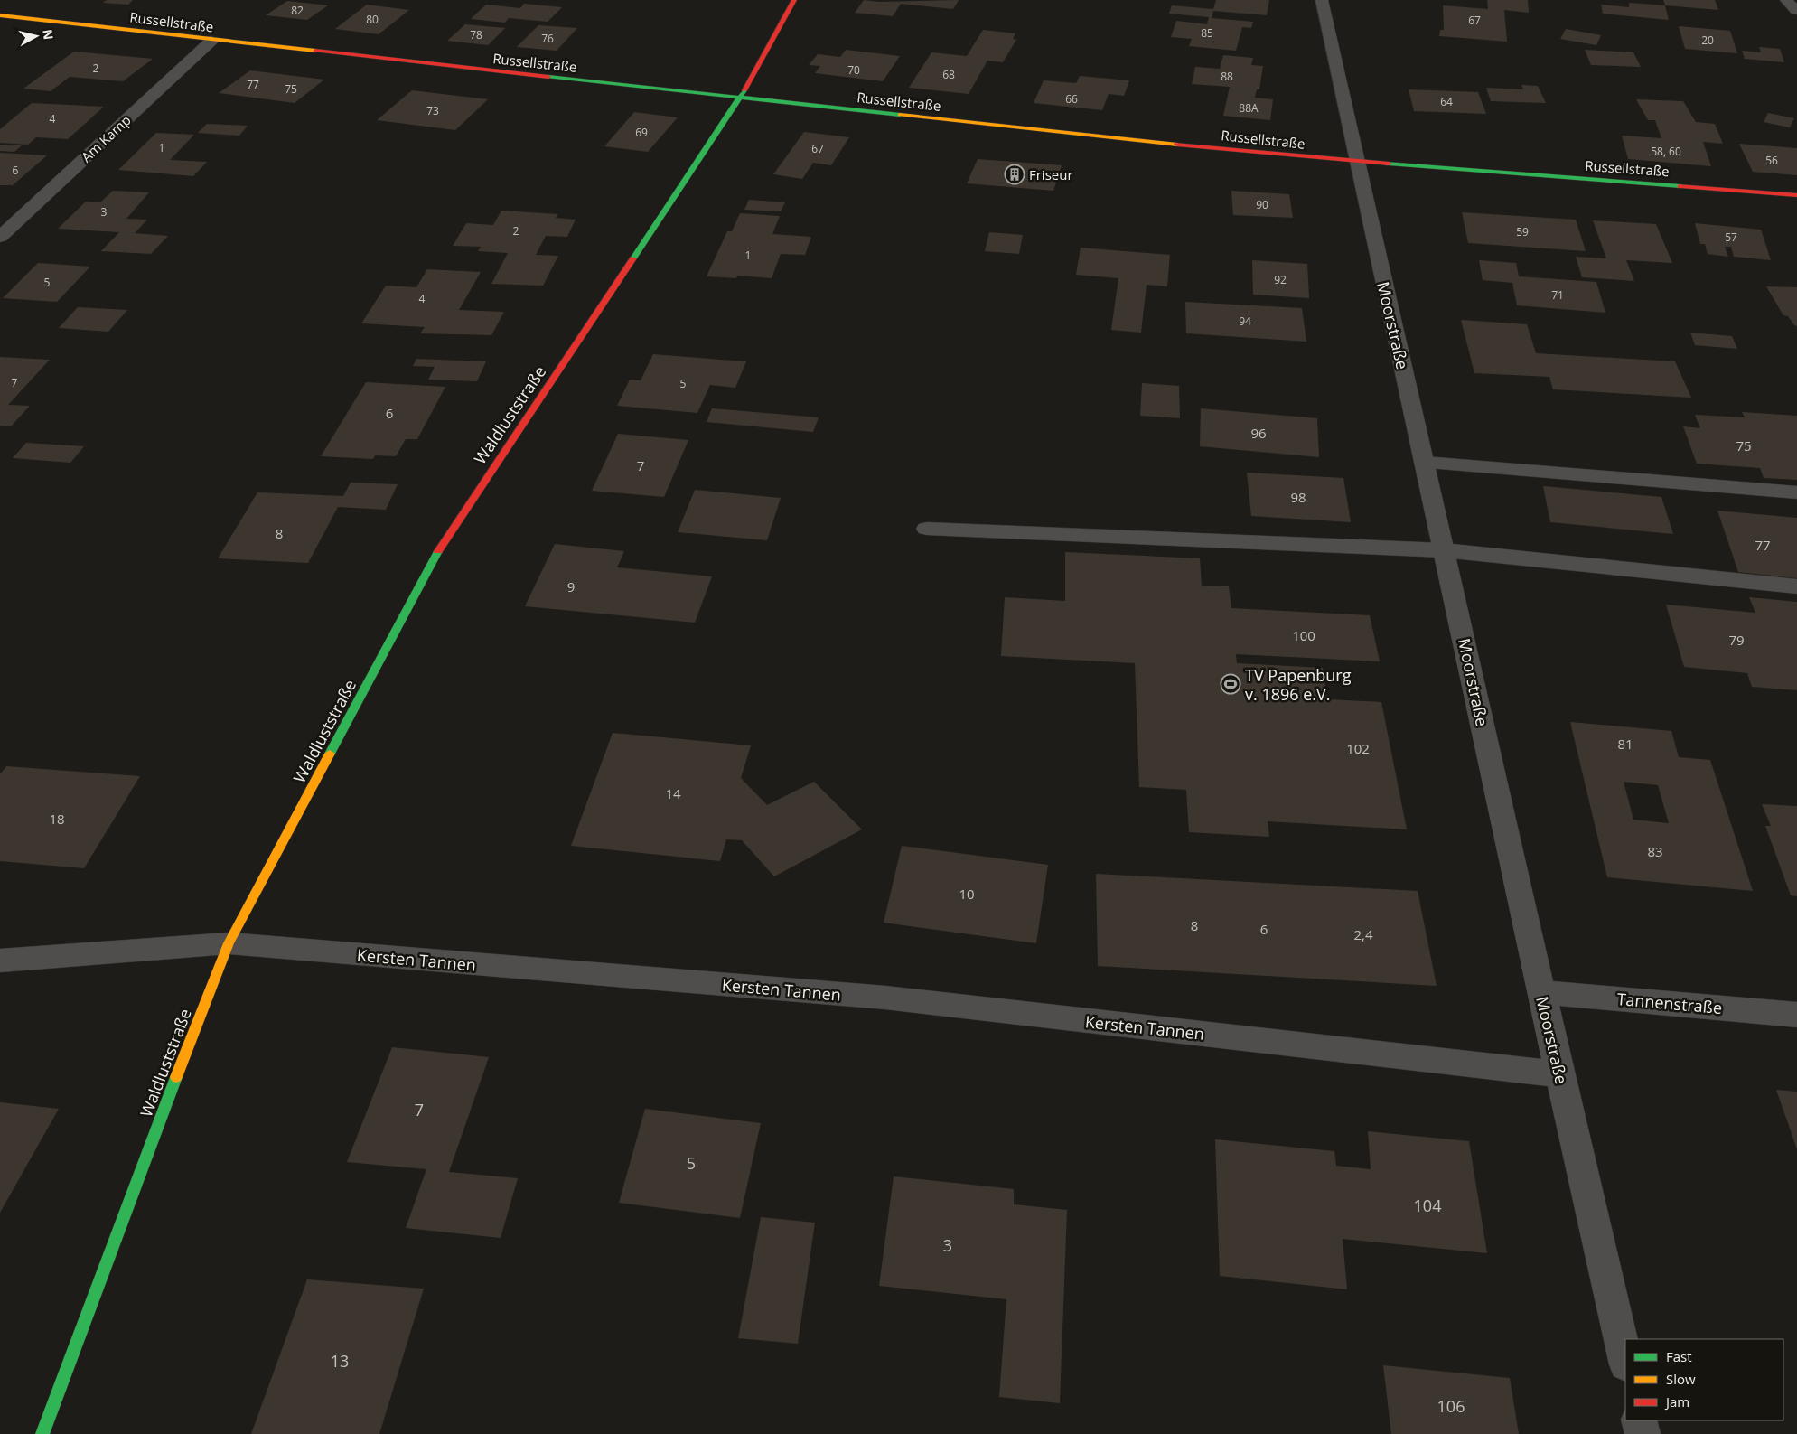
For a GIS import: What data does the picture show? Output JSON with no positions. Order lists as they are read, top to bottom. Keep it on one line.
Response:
{"streets":{"street":["Russellstraße","Am Kamp","Moorstraße","Waldluststraße","Kersten Tannen","Tannenstraße"]},"crossings":[["Russellstraße","Am Kamp"],["Russellstraße","Moorstraße"],["Russellstraße","Waldluststraße"],["Moorstraße","Kersten Tannen"],["Moorstraße","Tannenstraße"],["Waldluststraße","Kersten Tannen"]],"places":{"building":["Friseur"],"sports":["TV Papenburg v. 1896 e.V."]},"house_numbers":["82","80","67","85","78","76","20","2","70","68","88","77","75","66","64","88A","73","4","69","1","67","58, 60","56","6","90","3","2","59","57","1","92","5","71","4","94","7","5","6","96","75","7","98","8","77","9","100","79","81","102","14","18","83","10","8","6","2,4","7","5","104","3","13","106"],"legend":["Fast","Slow","Jam"],"north":"right"}
